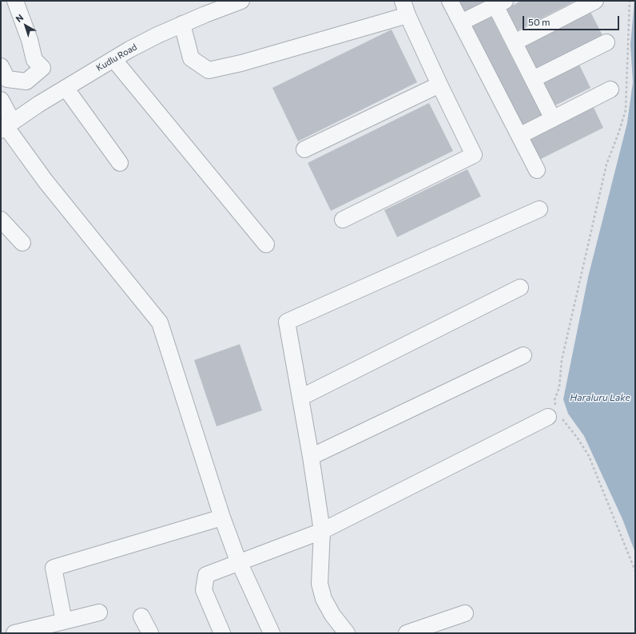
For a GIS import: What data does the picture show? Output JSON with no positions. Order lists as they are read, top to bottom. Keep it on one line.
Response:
{"streets":{"street":["Kudlu Road"]},"water":["Haraluru Lake"],"scale_bar":"50 m","north":"top left"}
